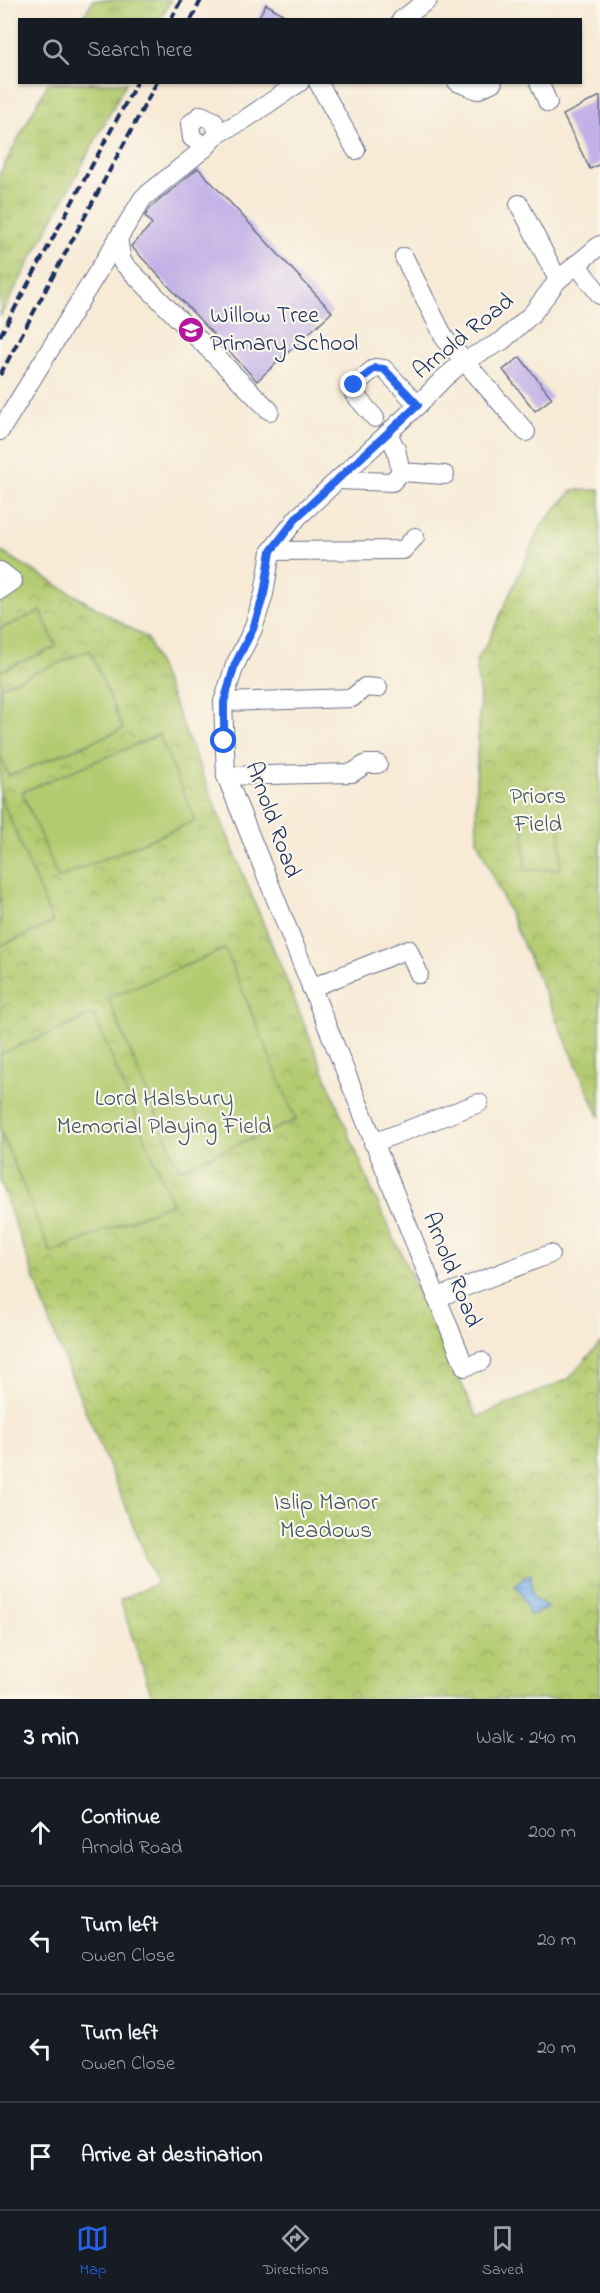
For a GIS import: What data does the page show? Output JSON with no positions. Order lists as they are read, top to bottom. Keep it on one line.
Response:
{"streets":{"street":["Arnold Road"]},"parks":["Priors Field","Lord Halsbury Memorial Playing Field","Islip Manor Meadows"],"places":{"school or university":["Willow Tree Primary School"]},"page":{"search":"Search here","heading":["3 min","Walk · 240 m"],"list":[["Continue","Arnold Road","200 m"],["Turn left","Owen Close","20 m"],["Turn left","Owen Close","20 m"],"Arrive at destination"],"nav":["Map","Directions","Saved"]}}
